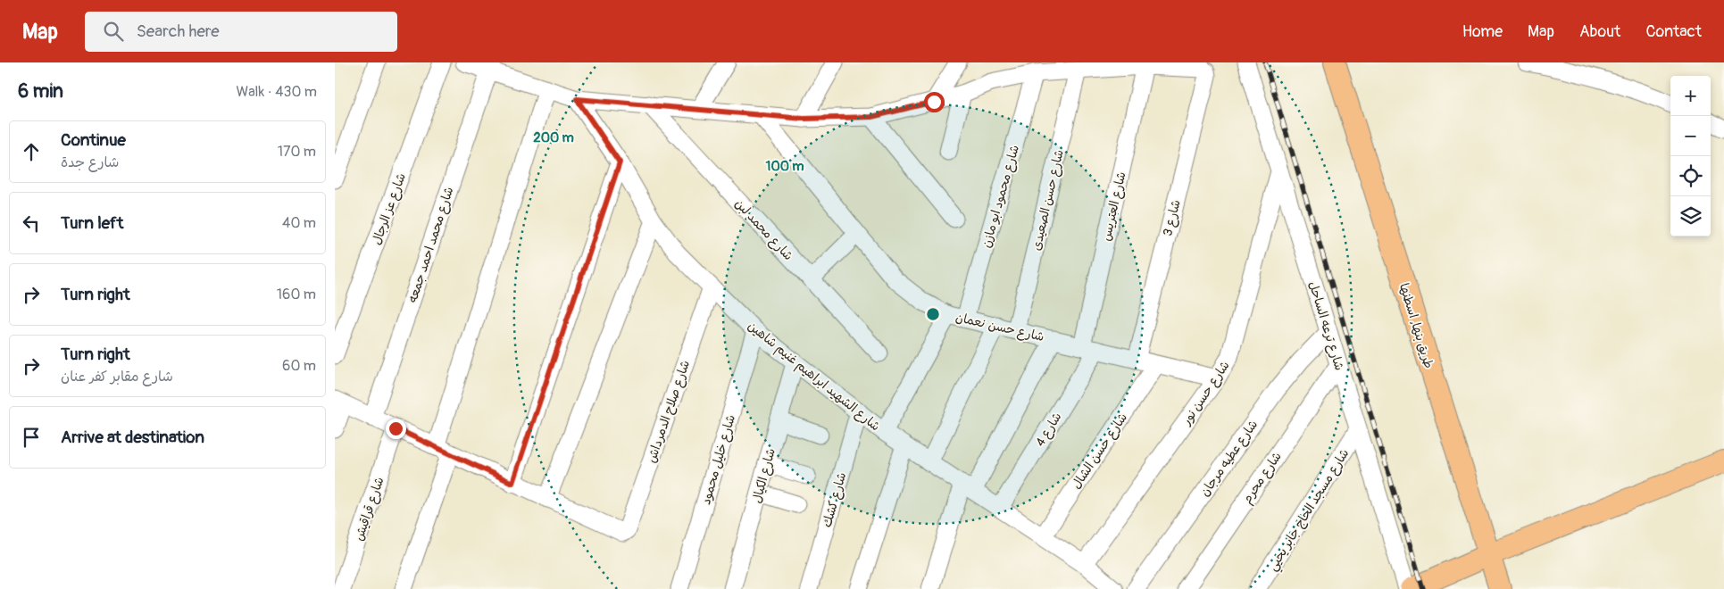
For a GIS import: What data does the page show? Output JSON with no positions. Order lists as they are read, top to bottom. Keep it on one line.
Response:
{"streets":{"main road":["طريق بنها, اسطنها"],"street":["شارع محمود ابو مازن","شارع حسن الصعيدى","شارع العتريس","شارع عز الرجال","شارع 3","شارع محمد لبن","شارع محمد احمد جمعه","شارع ترعه الساحل","شارع حسن نعمان","شارع الشهيد ابراهيم غنيم شاهين","شارع حسن نور","شارع صلاح الدمرداش","شارع 4","شارع حسن الشال","شارع عطيه مرجان","شارع خليل محمود","شارع الكيال","شارع محرم","شارع كشك","شارع قراقيش","شارع مسجد الحاج جابر يحيي"]},"crossings":[["شارع محمود ابو مازن","شارع حسن نعمان"],["شارع حسن الصعيدى","شارع حسن نعمان"],["شارع العتريس","شارع 3"],["شارع العتريس","شارع حسن نعمان"],["شارع العتريس","شارع 4"],["شارع 3","شارع حسن نعمان"],["شارع ترعه الساحل","شارع حسن نور"],["شارع ترعه الساحل","شارع عطيه مرجان"],["شارع ترعه الساحل","شارع محرم"],["شارع ترعه الساحل","شارع مسجد الحاج جابر يحيي"],["شارع حسن نعمان","شارع حسن نور"],["شارع حسن نعمان","شارع 4"],["شارع حسن نعمان","شارع حسن الشال"],["شارع الشهيد ابراهيم غنيم شاهين","شارع حسن نور"],["شارع الشهيد ابراهيم غنيم شاهين","شارع صلاح الدمرداش"],["شارع الشهيد ابراهيم غنيم شاهين","شارع 4"],["شارع الشهيد ابراهيم غنيم شاهين","شارع حسن الشال"],["شارع الشهيد ابراهيم غنيم شاهين","شارع خليل محمود"],["شارع الشهيد ابراهيم غنيم شاهين","شارع الكيال"],["شارع الشهيد ابراهيم غنيم شاهين","شارع كشك"]],"page":{"header":"Map","search":"Search here","nav":["Home","Map","About","Contact"],"heading":["6 min","Walk · 430 m"],"map_buttons":["+","−"],"list":[["Continue","شارع جدة","170 m"],["Turn left","40 m"],["Turn right","160 m"],["Turn right","شارع مقابر كفر عنان","60 m"],"Arrive at destination"]},"rings":["200 m","100 m"]}
